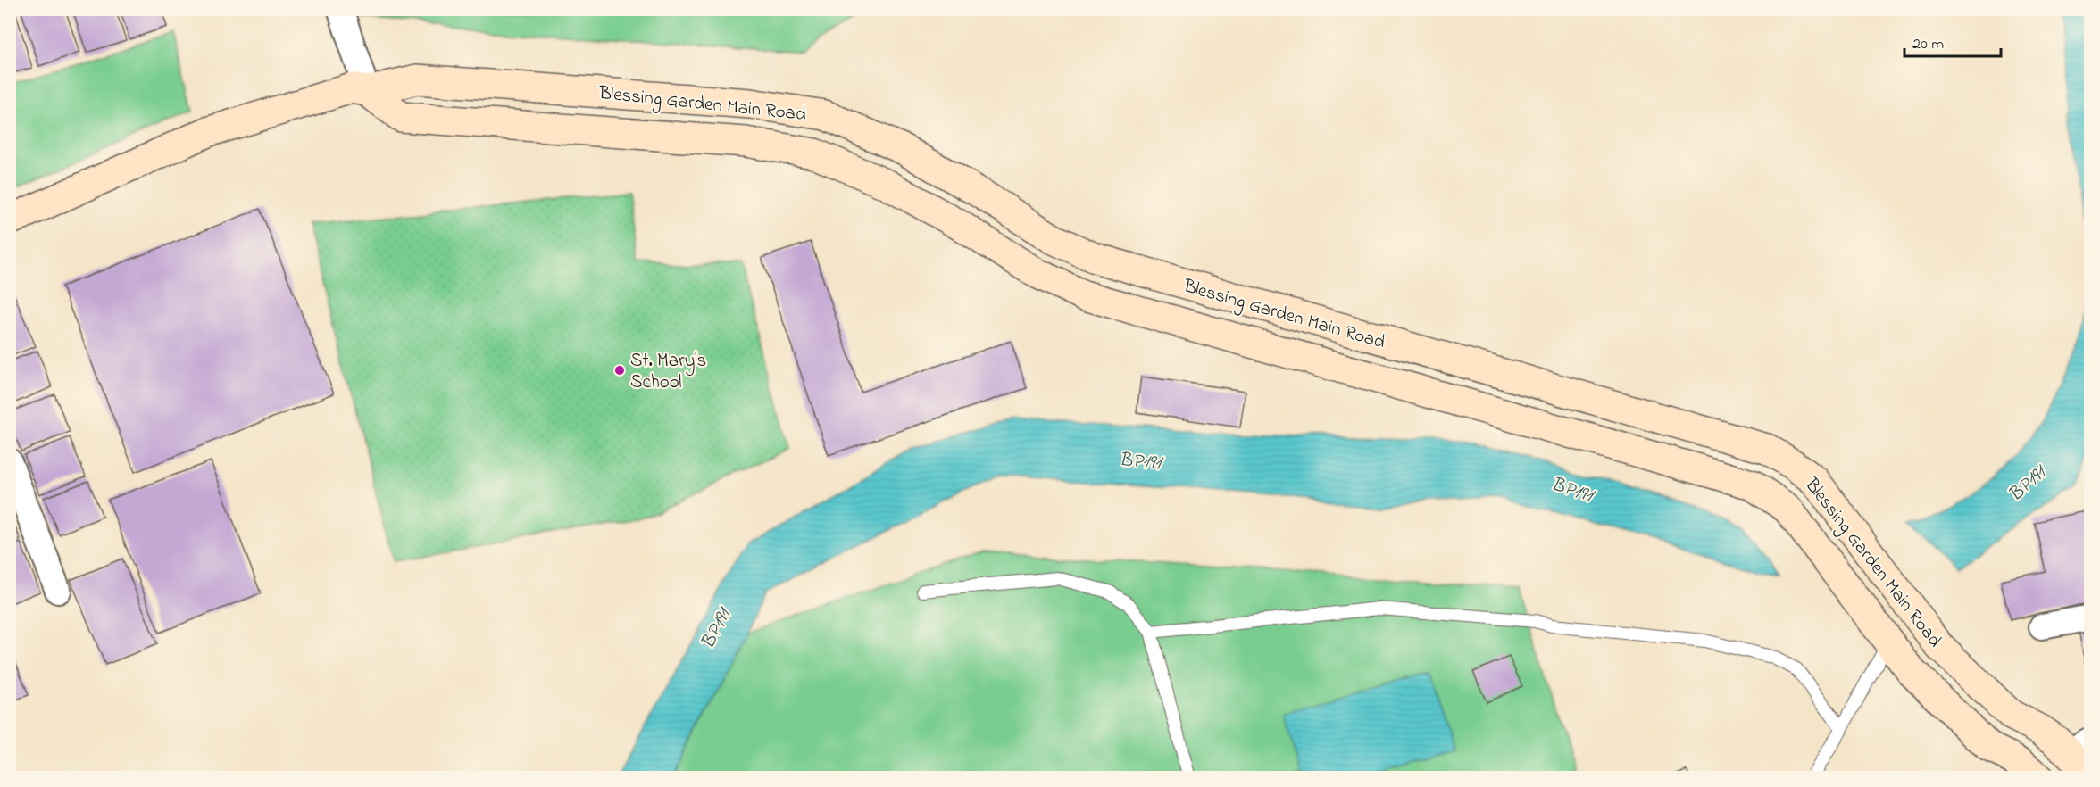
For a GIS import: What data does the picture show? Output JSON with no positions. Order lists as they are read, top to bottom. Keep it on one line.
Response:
{"streets":{"main road":["Blessing Garden Main Road"]},"water":["BP191"],"places":["St. Mary's School"],"scale_bar":"20 m"}
